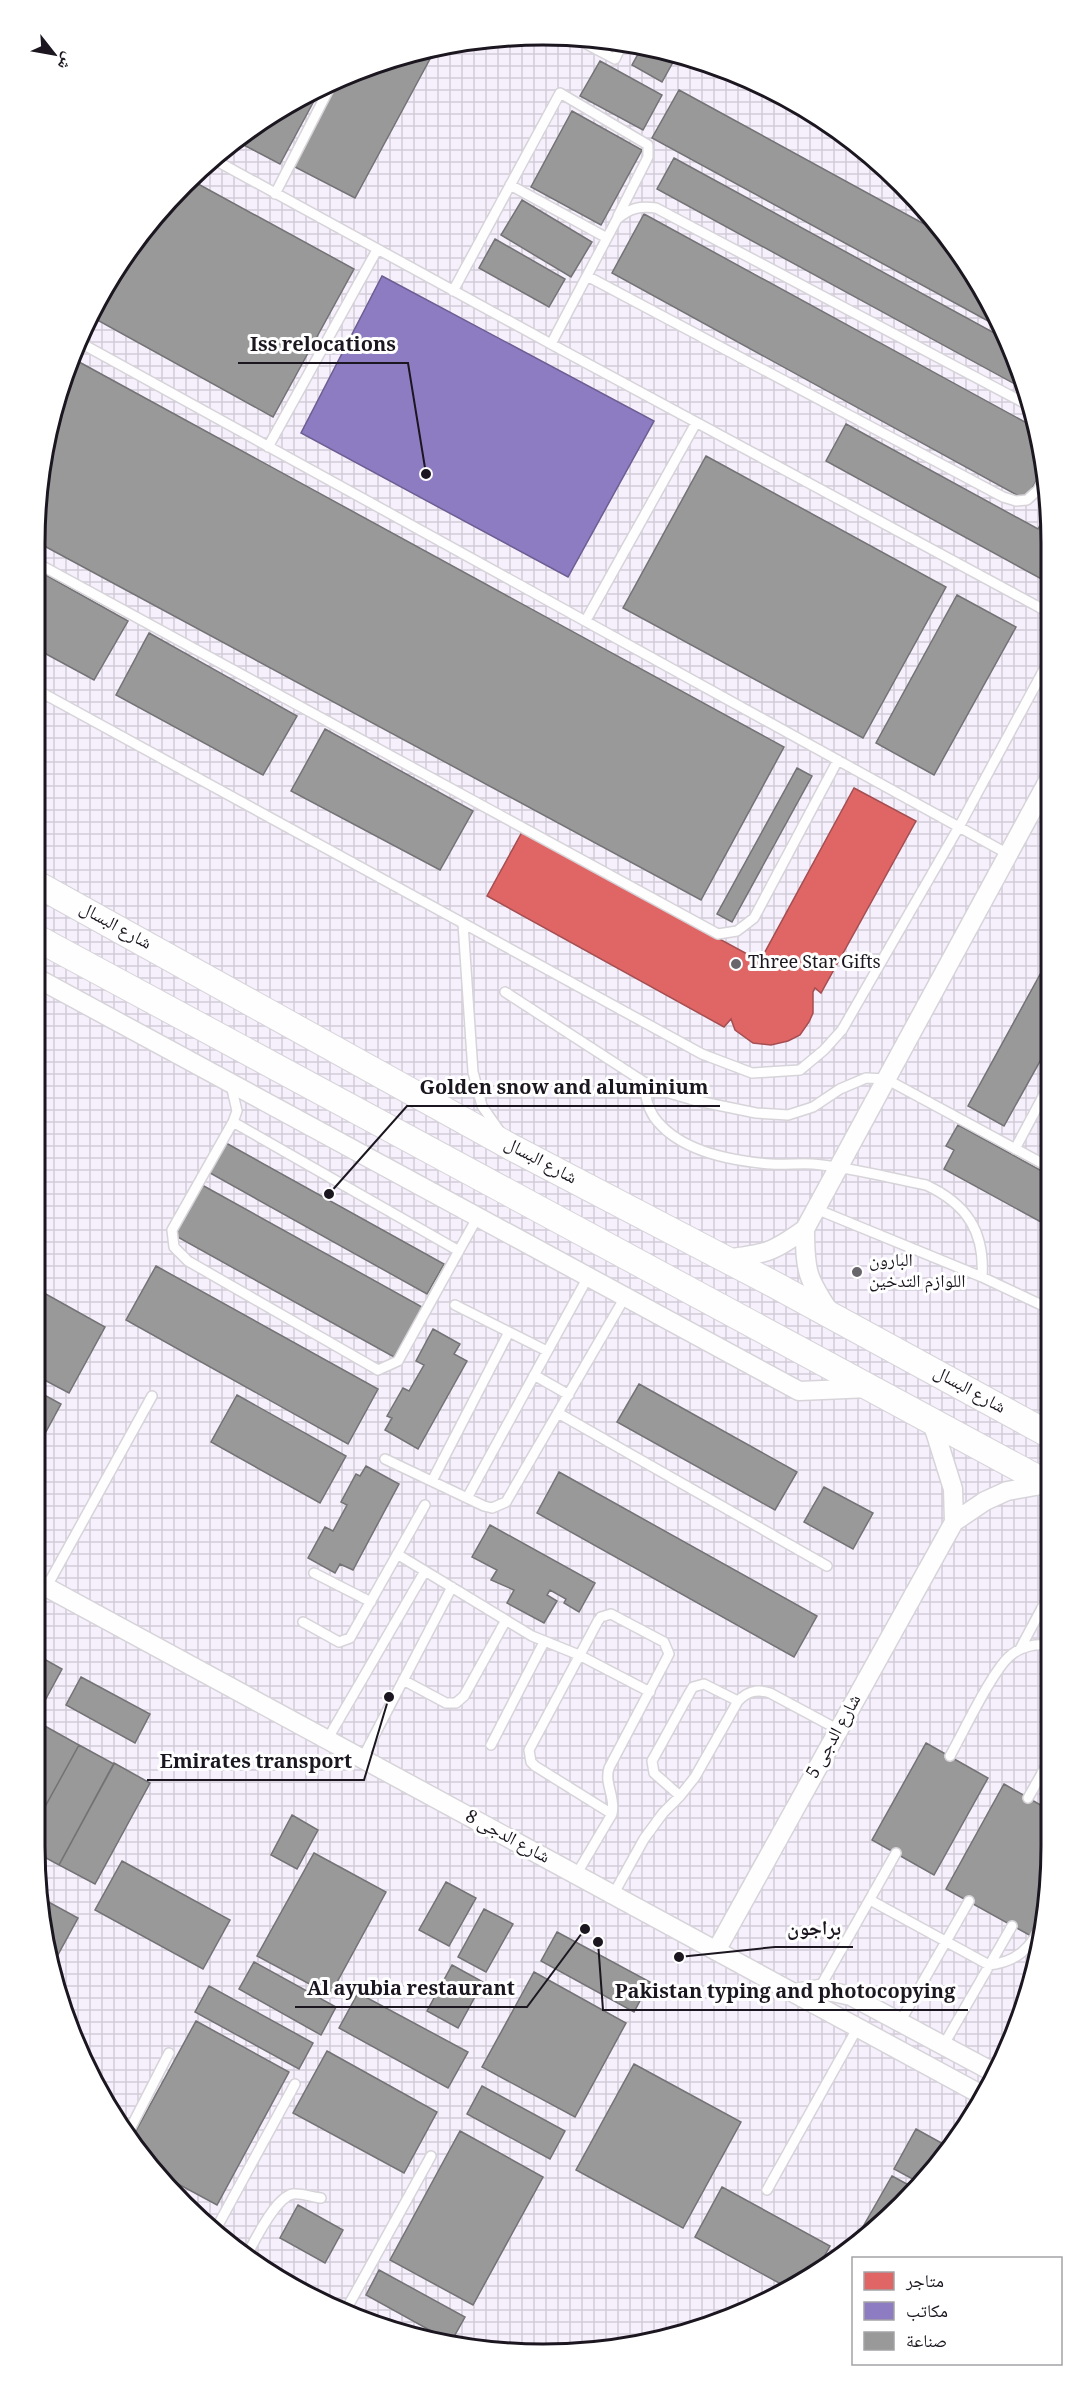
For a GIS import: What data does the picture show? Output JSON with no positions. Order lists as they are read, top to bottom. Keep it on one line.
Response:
{"streets":{"street":["شارع البسال","شارع الدجى 5","شارع الدجى 8"]},"crossings":[["شارع الدجى 5","شارع الدجى 8"]],"places":["Iss relocations","Three Star Gifts","Golden snow and aluminium","البارون اللوازم التدخين","Emirates transport","Al ayubia restaurant","Pakistan typing and photocopying","براجون"],"legend":["متاجر","مكاتب","صناعة"],"north":"bottom right"}
